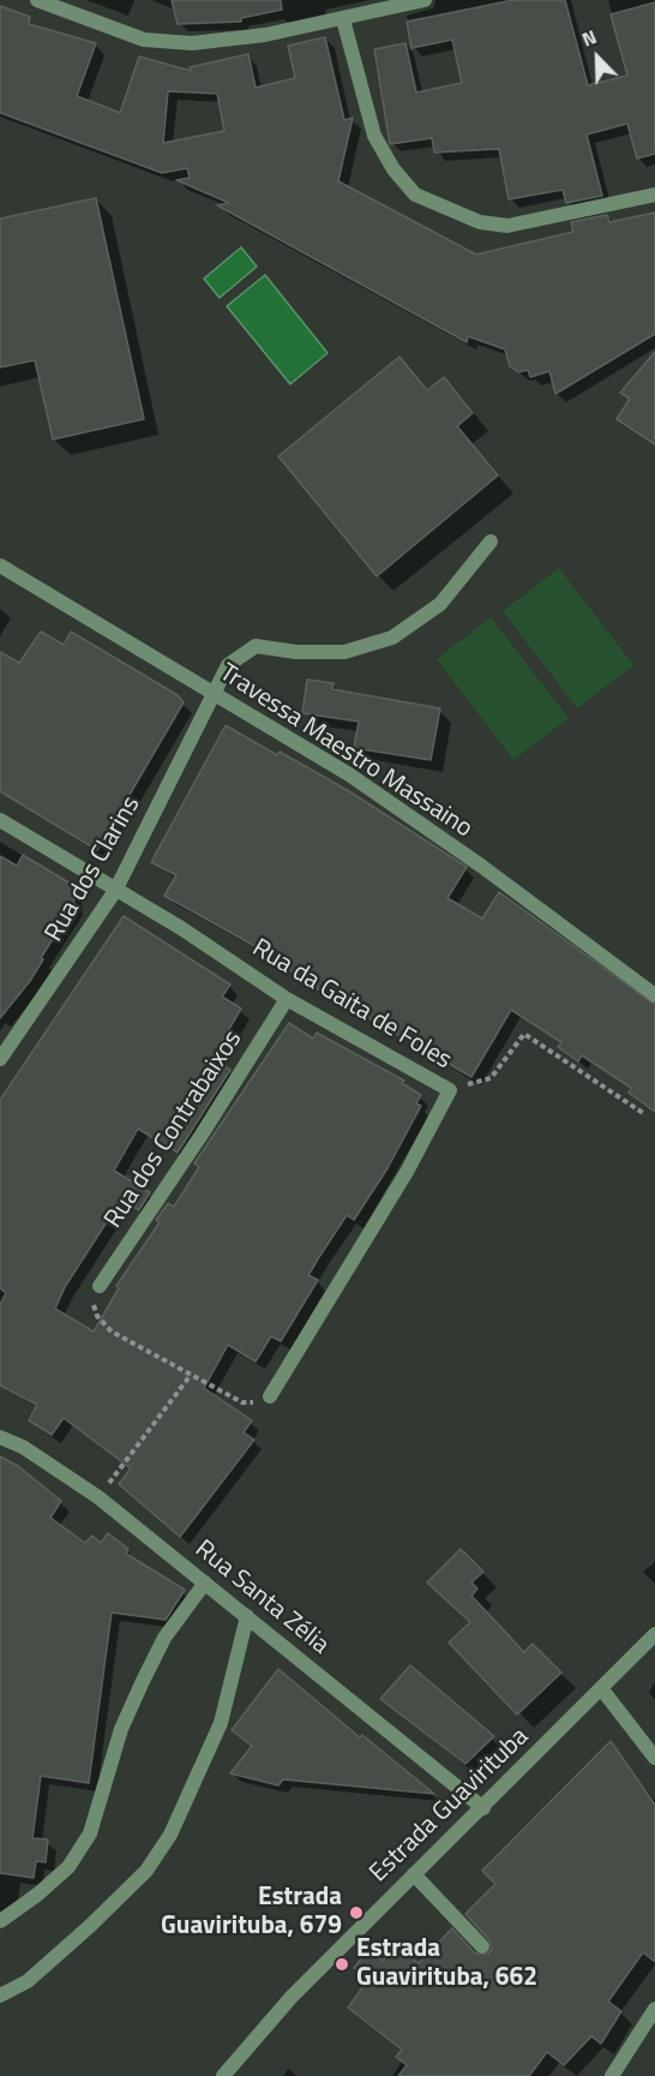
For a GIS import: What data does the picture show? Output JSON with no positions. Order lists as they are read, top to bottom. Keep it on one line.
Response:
{"streets":{"street":["Travessa Maestro Massaino","Rua dos Clarins","Rua da Gaita de Foles","Rua dos Contrabaixos","Rua Santa Zélia","Estrada Guavirituba"]},"crossings":[["Travessa Maestro Massaino","Rua dos Clarins"],["Rua dos Clarins","Rua da Gaita de Foles"],["Rua da Gaita de Foles","Rua dos Contrabaixos"],["Rua Santa Zélia","Estrada Guavirituba"]],"places":["Estrada Guavirituba, 679","Estrada Guavirituba, 662"],"north":"top left"}
